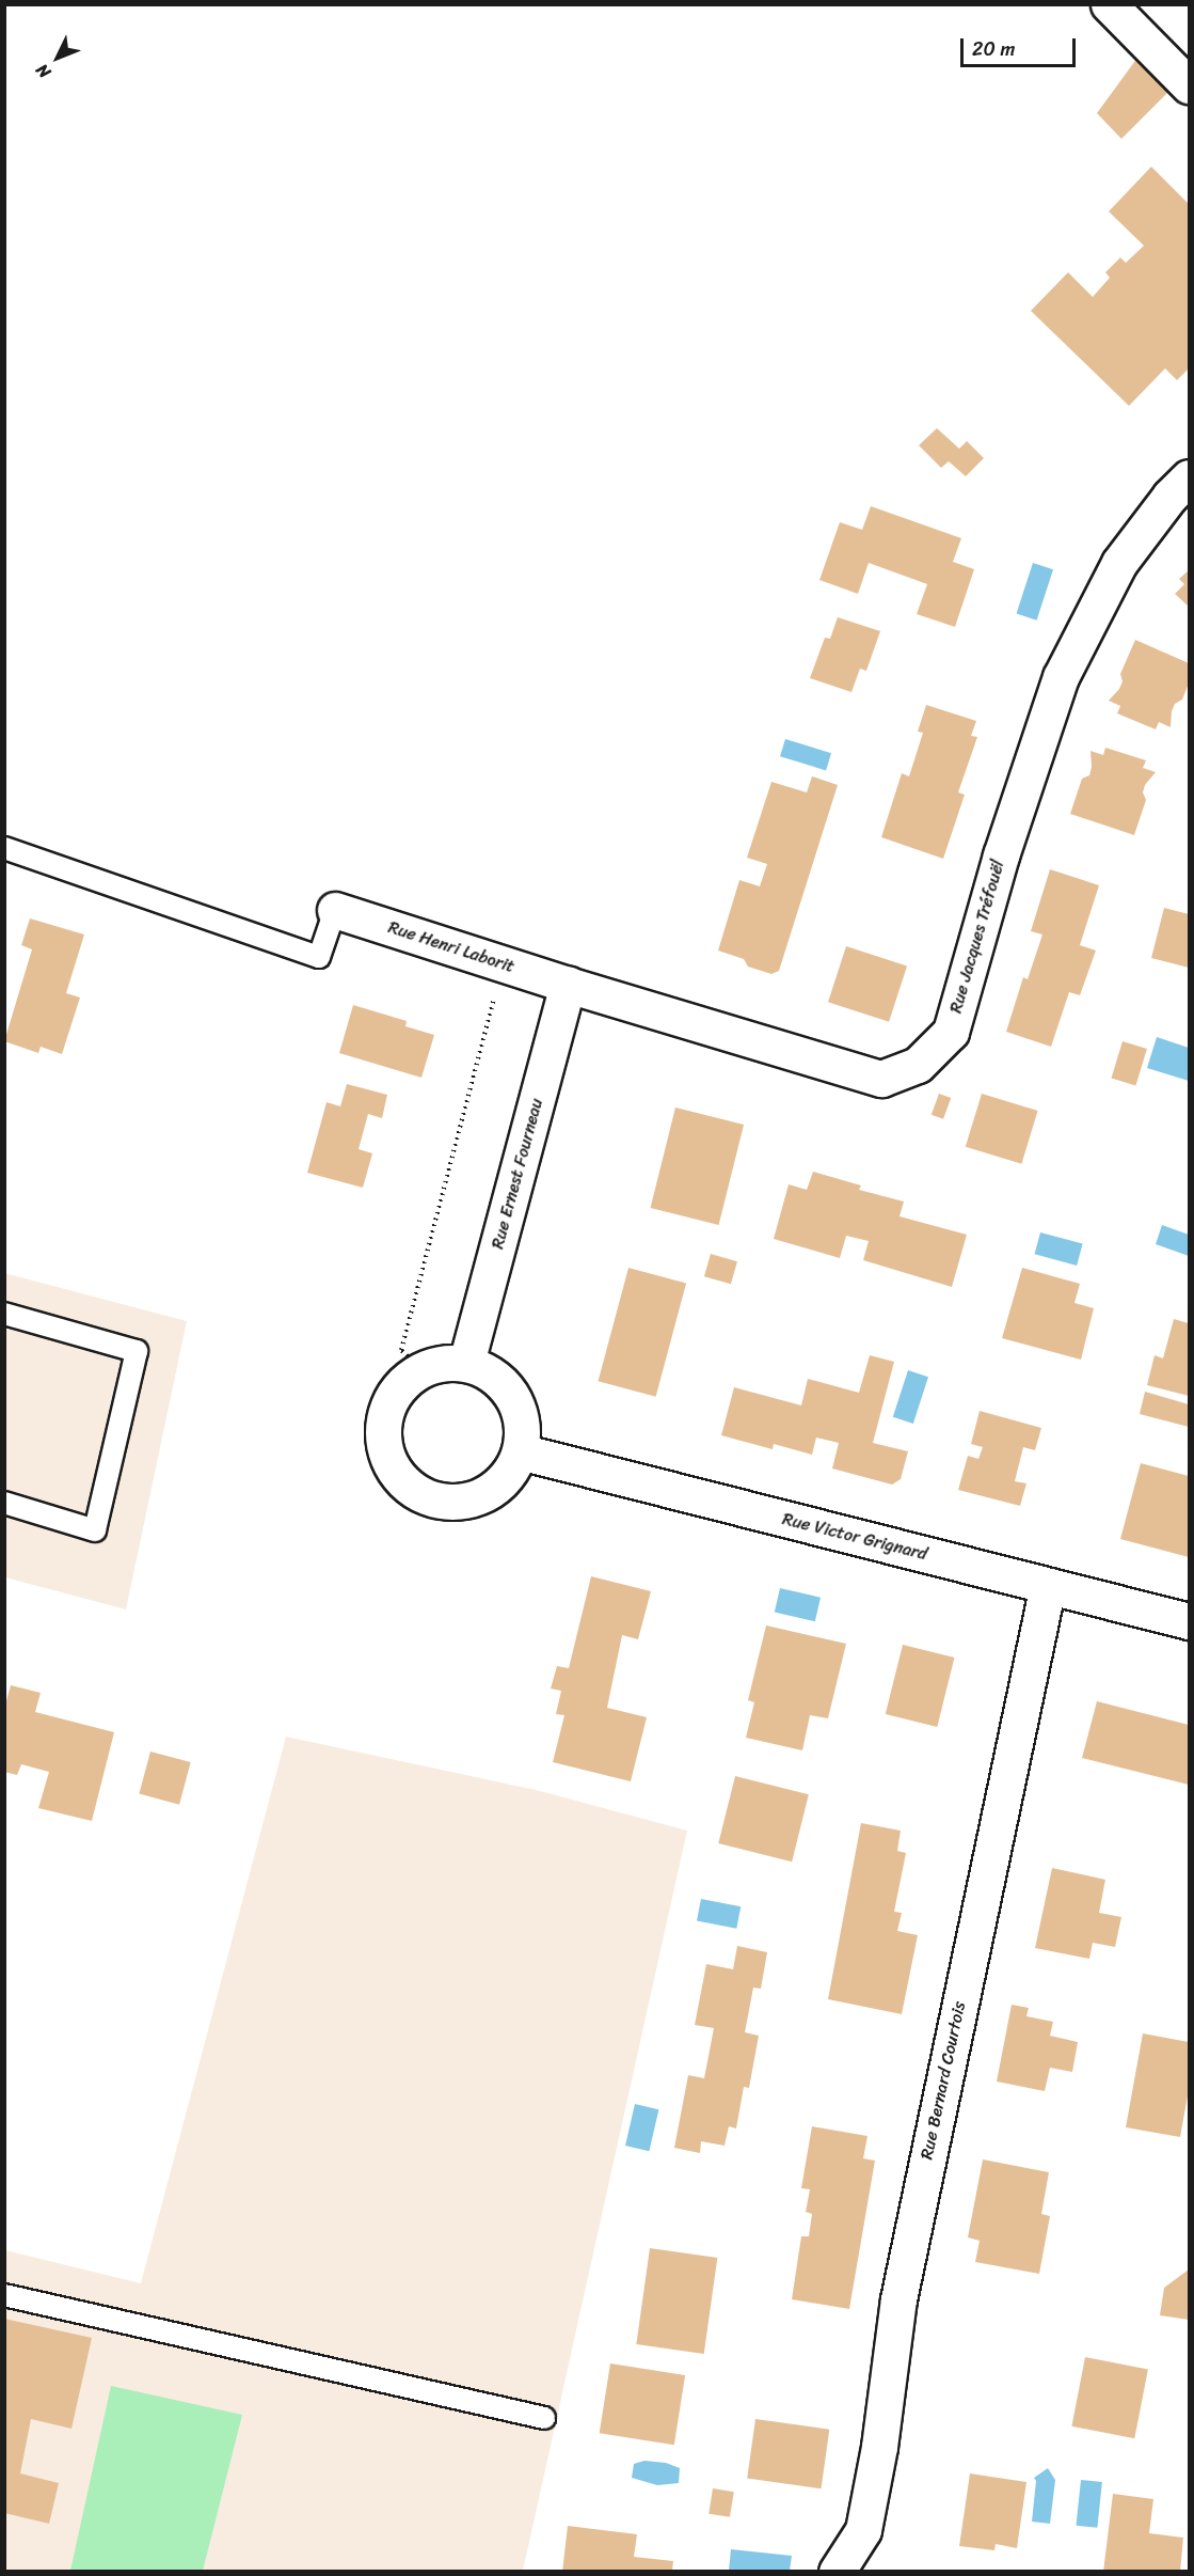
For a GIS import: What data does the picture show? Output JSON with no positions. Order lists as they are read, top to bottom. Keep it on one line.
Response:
{"streets":{"street":["Rue Jacques Tréfouël","Rue Henri Laborit","Rue Ernest Fourneau","Rue Victor Grignard","Rue Bernard Courtois"]},"crossings":[["Rue Jacques Tréfouël","Rue Henri Laborit"],["Rue Jacques Tréfouël","Rue Ernest Fourneau"],["Rue Henri Laborit","Rue Ernest Fourneau"],["Rue Ernest Fourneau","Rue Victor Grignard"],["Rue Victor Grignard","Rue Bernard Courtois"]],"scale_bar":"20 m","north":"bottom left"}
